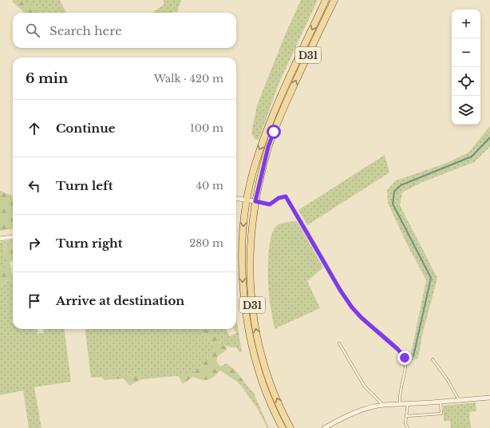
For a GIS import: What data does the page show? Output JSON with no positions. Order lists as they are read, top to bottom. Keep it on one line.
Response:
{"streets":{"main road":["D31"]},"page":{"map_buttons":["+","−"],"search":"Search here","heading":["6 min","Walk · 420 m"],"list":[["Continue","100 m"],["Turn left","40 m"],["Turn right","280 m"],"Arrive at destination"]}}
